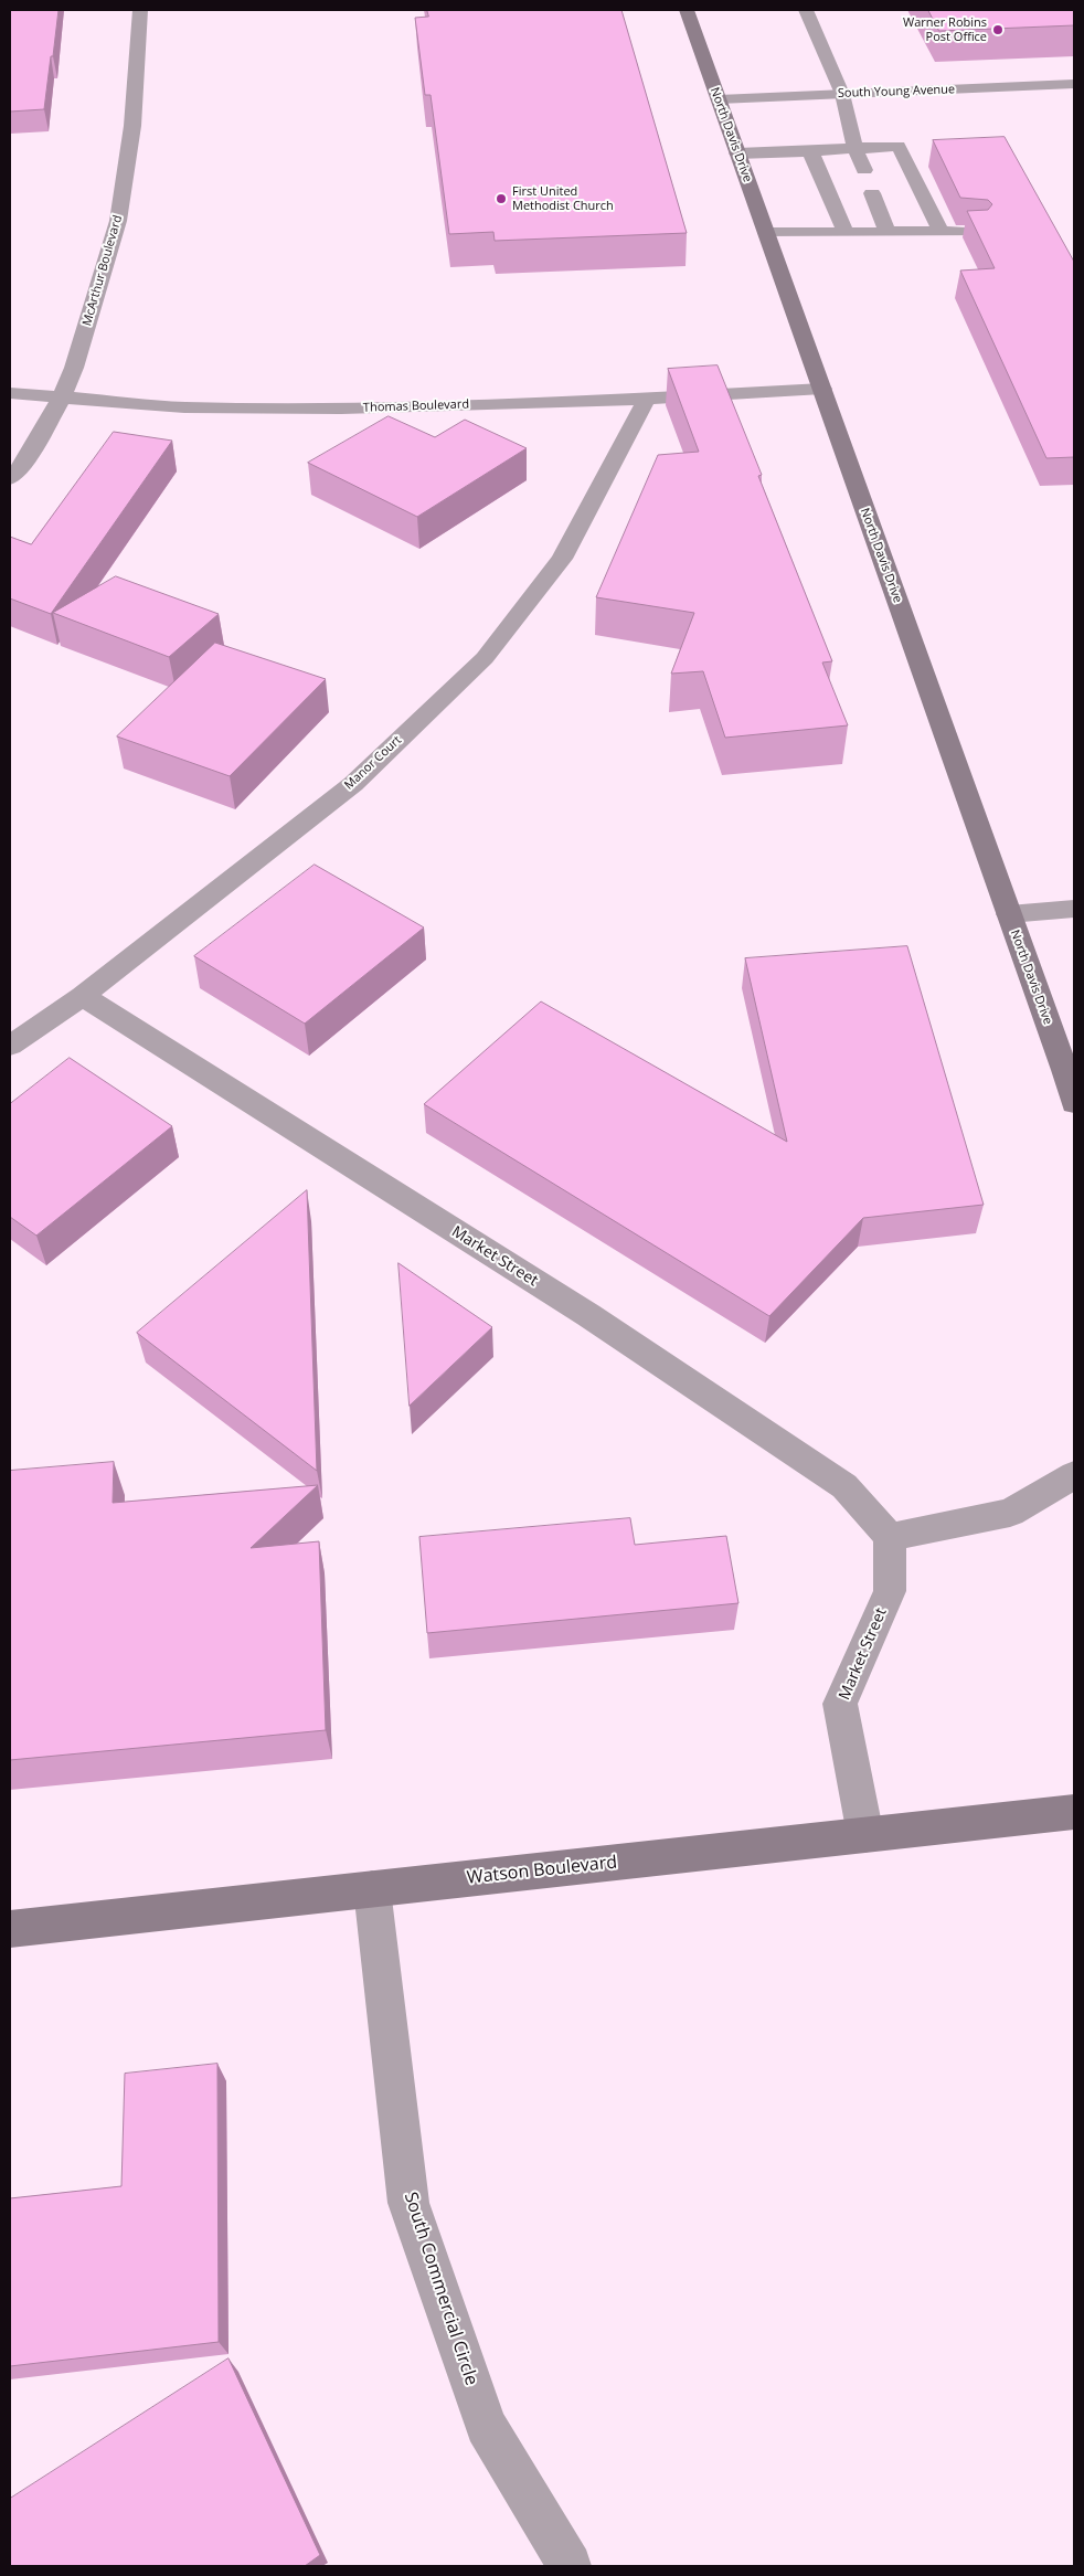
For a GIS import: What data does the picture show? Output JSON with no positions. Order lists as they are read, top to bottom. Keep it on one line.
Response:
{"streets":{"main road":["North Davis Drive","Watson Boulevard"],"street":["South Young Avenue","McArthur Boulevard","Thomas Boulevard","Manor Court","Market Street","South Commercial Circle"]},"crossings":[["South Young Avenue","North Davis Drive"],["North Davis Drive","Thomas Boulevard"],["McArthur Boulevard","Thomas Boulevard"],["Thomas Boulevard","Manor Court"],["Manor Court","Market Street"],["Market Street","Watson Boulevard"],["Watson Boulevard","South Commercial Circle"]],"places":["Warner Robins Post Office","First United Methodist Church"]}
